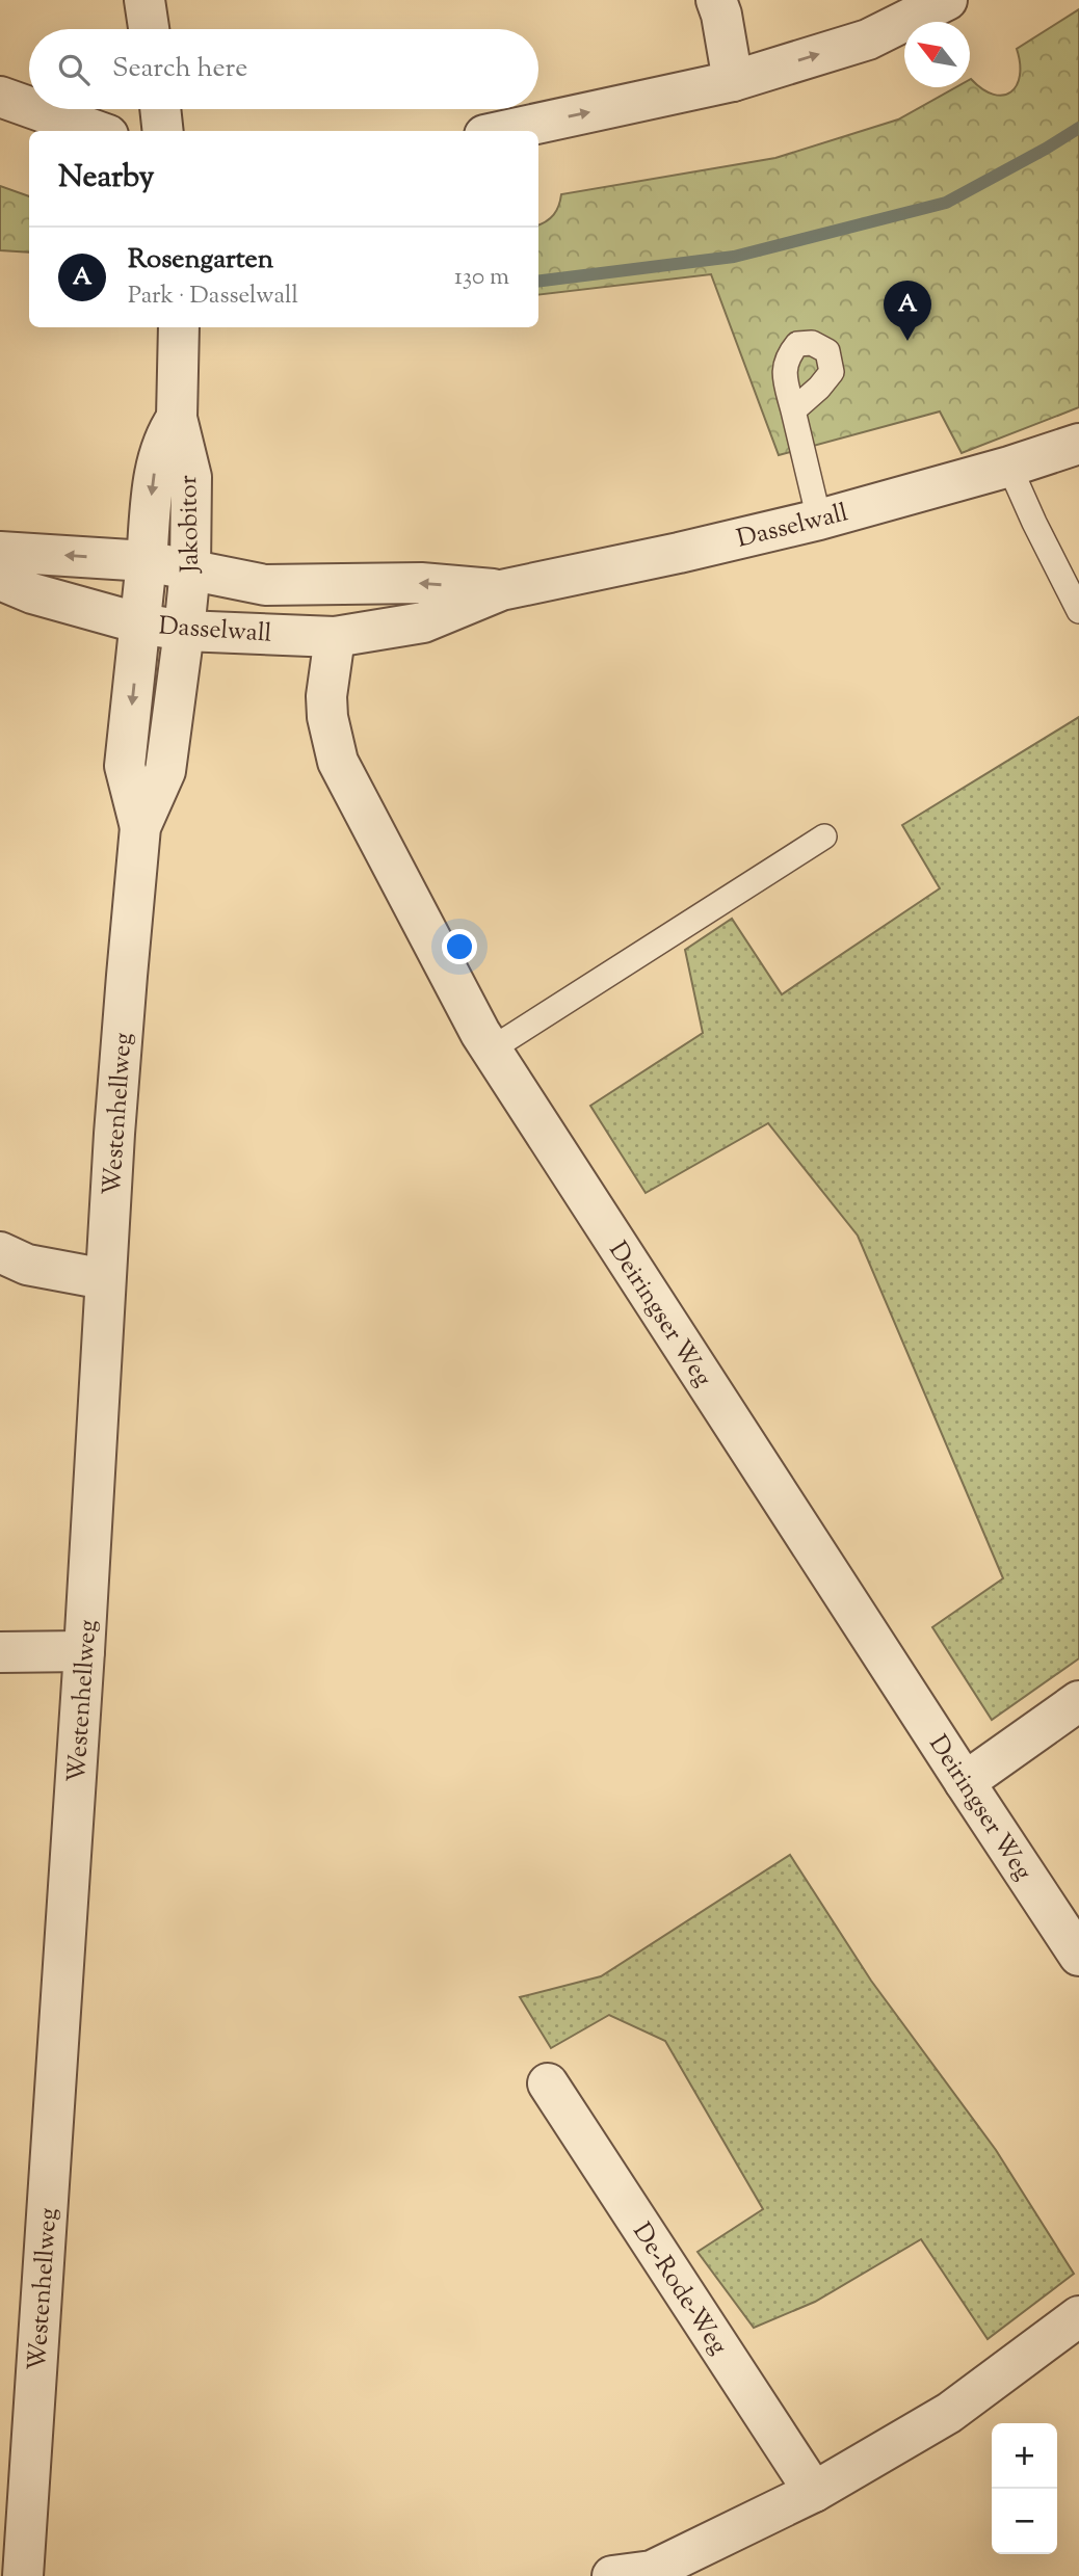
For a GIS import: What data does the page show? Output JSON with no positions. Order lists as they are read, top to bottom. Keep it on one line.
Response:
{"streets":{"street":["Jakobitor","Dasselwall","Westenhellweg","Deiringser Weg","De-Rode-Weg"]},"crossings":[["Jakobitor","Dasselwall"],["Jakobitor","Westenhellweg"],["Dasselwall","Westenhellweg"],["Dasselwall","Deiringser Weg"]],"north":"top left","page":{"search":"Search here","heading":"Nearby","list":[{"mark":"A","name":"Rosengarten","note":"Park · Dasselwall","value":"130 m"}],"pins":"A","map_buttons":["+","−"]}}
